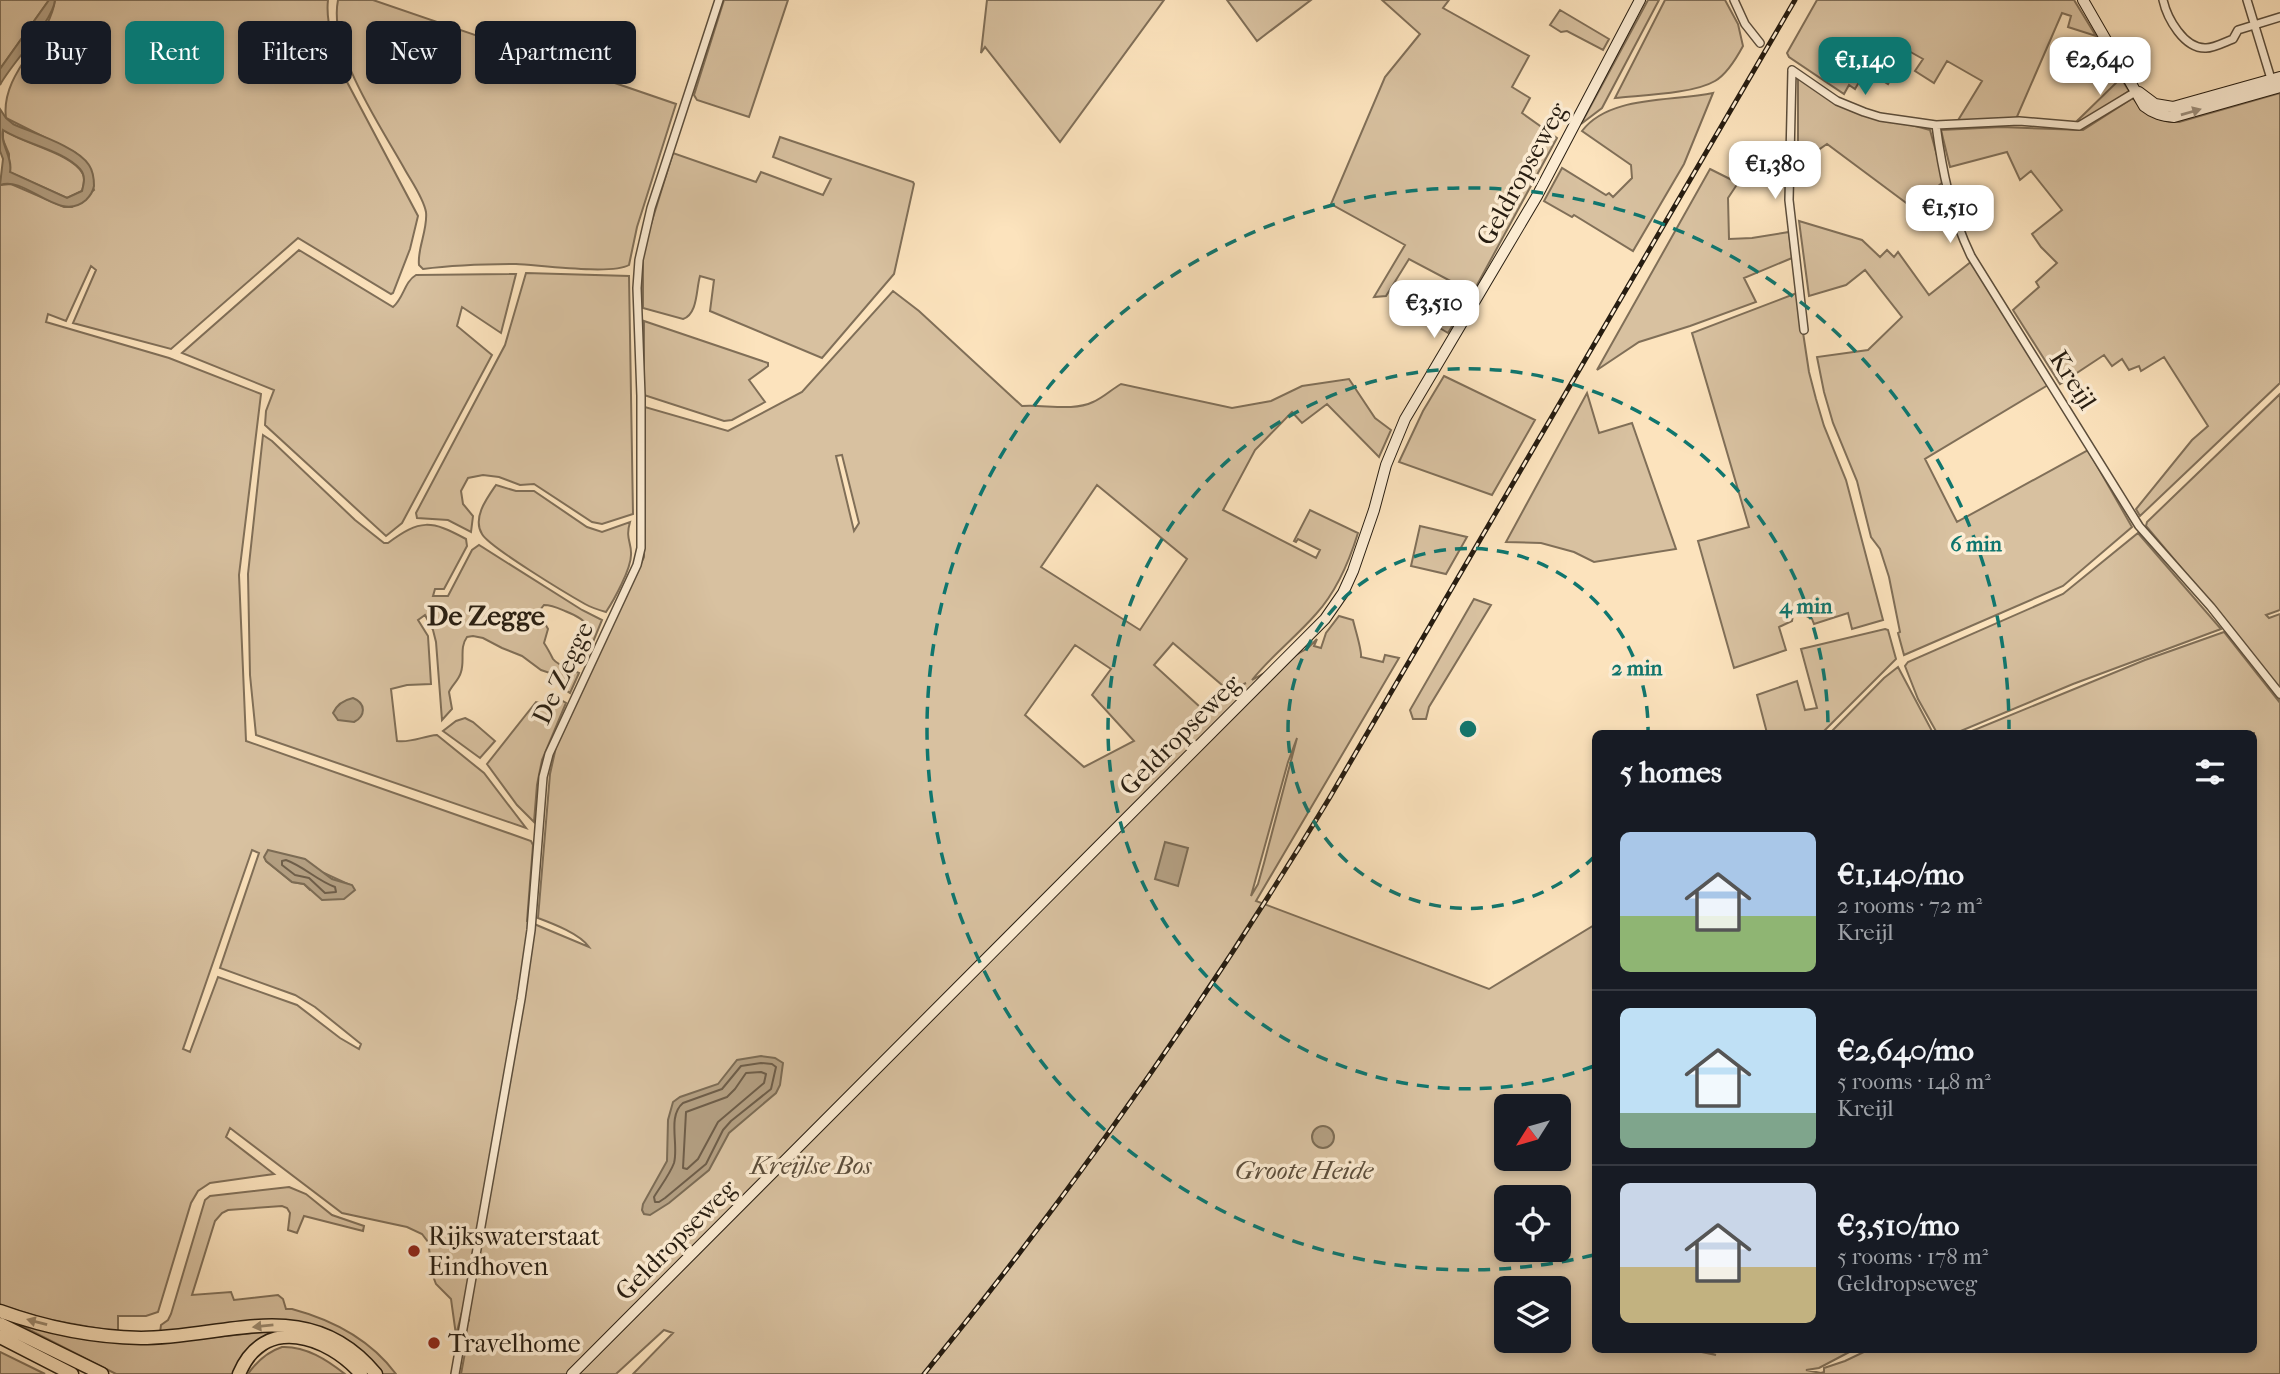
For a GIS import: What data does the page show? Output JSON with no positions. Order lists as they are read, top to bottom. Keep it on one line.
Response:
{"streets":{"main road":["Geldropseweg"],"street":["Kreijl","De Zegge"]},"districts":["De Zegge"],"parks":["Kreijlse Bos","Groote Heide"],"places":["Rijkswaterstaat Eindhoven","Travelhome"],"north":"bottom left","page":{"chip":["Buy","Rent","Filters","New","Apartment"],"price":["€1,140","€2,640","€1,380","€1,510","€3,510"],"heading":"5 homes","list":[{"name":"€1,140/mo","note":"2 rooms · 72 m² · Kreijl"},{"name":"€2,640/mo","note":"5 rooms · 148 m² · Kreijl"},{"name":"€3,510/mo","note":"5 rooms · 178 m² · Geldropseweg"}]},"rings":["6 min","4 min","2 min"]}
